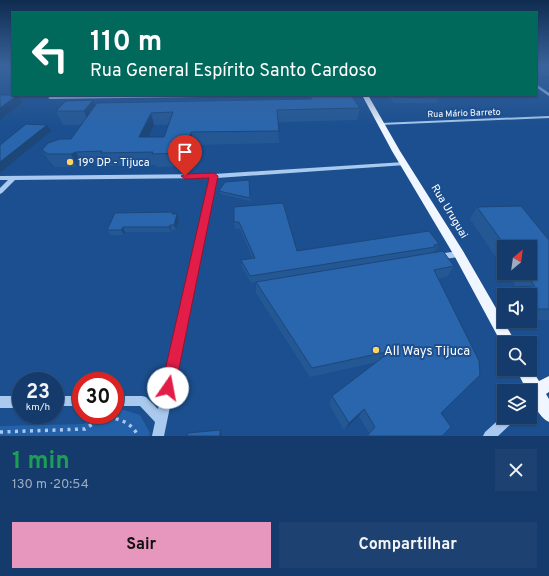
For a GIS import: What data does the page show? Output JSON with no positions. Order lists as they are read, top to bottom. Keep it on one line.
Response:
{"streets":{"main road":["Rua Uruguai"],"street":["Rua Mário Barreto"]},"crossings":[["Rua Mário Barreto","Rua Uruguai"]],"places":["19º DP - Tijuca","All Ways Tijuca"],"north":"top right","page":{"turn":["110 m","Rua General Espírito Santo Cardoso"],"speed":"23 km/h","limit":"30","heading":["1 min","130 m · 20:54"],"buttons":["Sair","Compartilhar"]}}
